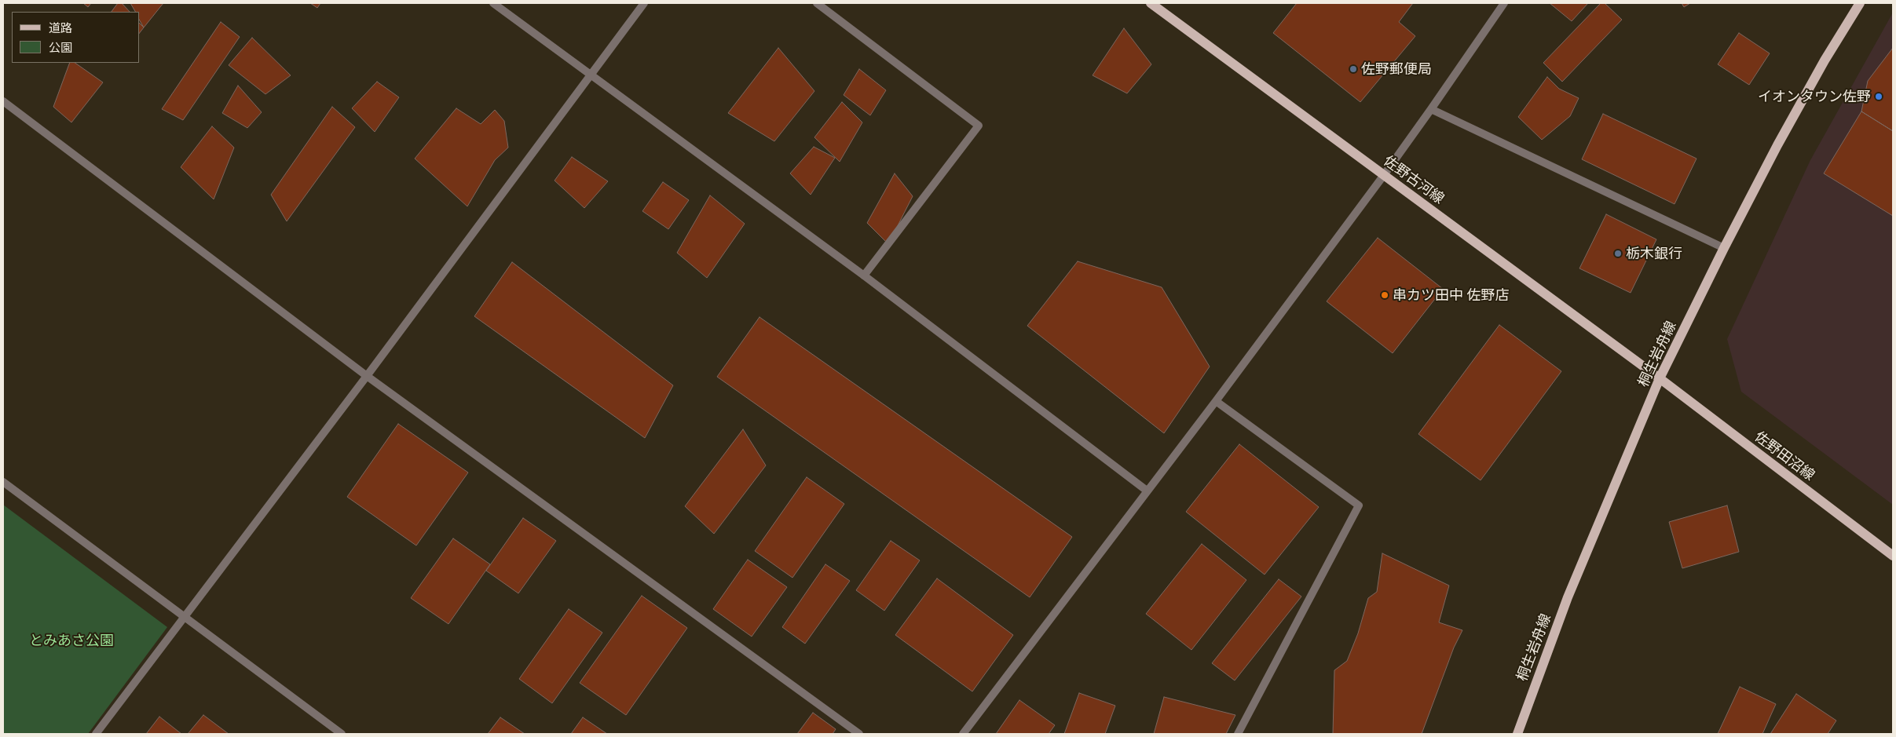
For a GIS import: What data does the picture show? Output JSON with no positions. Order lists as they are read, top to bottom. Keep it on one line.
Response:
{"streets":{"main road":["佐野古河線","桐生岩舟線","佐野田沼線"]},"crossings":[["佐野古河線","桐生岩舟線"],["佐野古河線","佐野田沼線"],["桐生岩舟線","佐野田沼線"]],"parks":["とみあさ公園"],"places":["佐野郵便局","イオンタウン佐野","栃木銀行","串カツ田中 佐野店"],"legend":["道路","公園"]}
